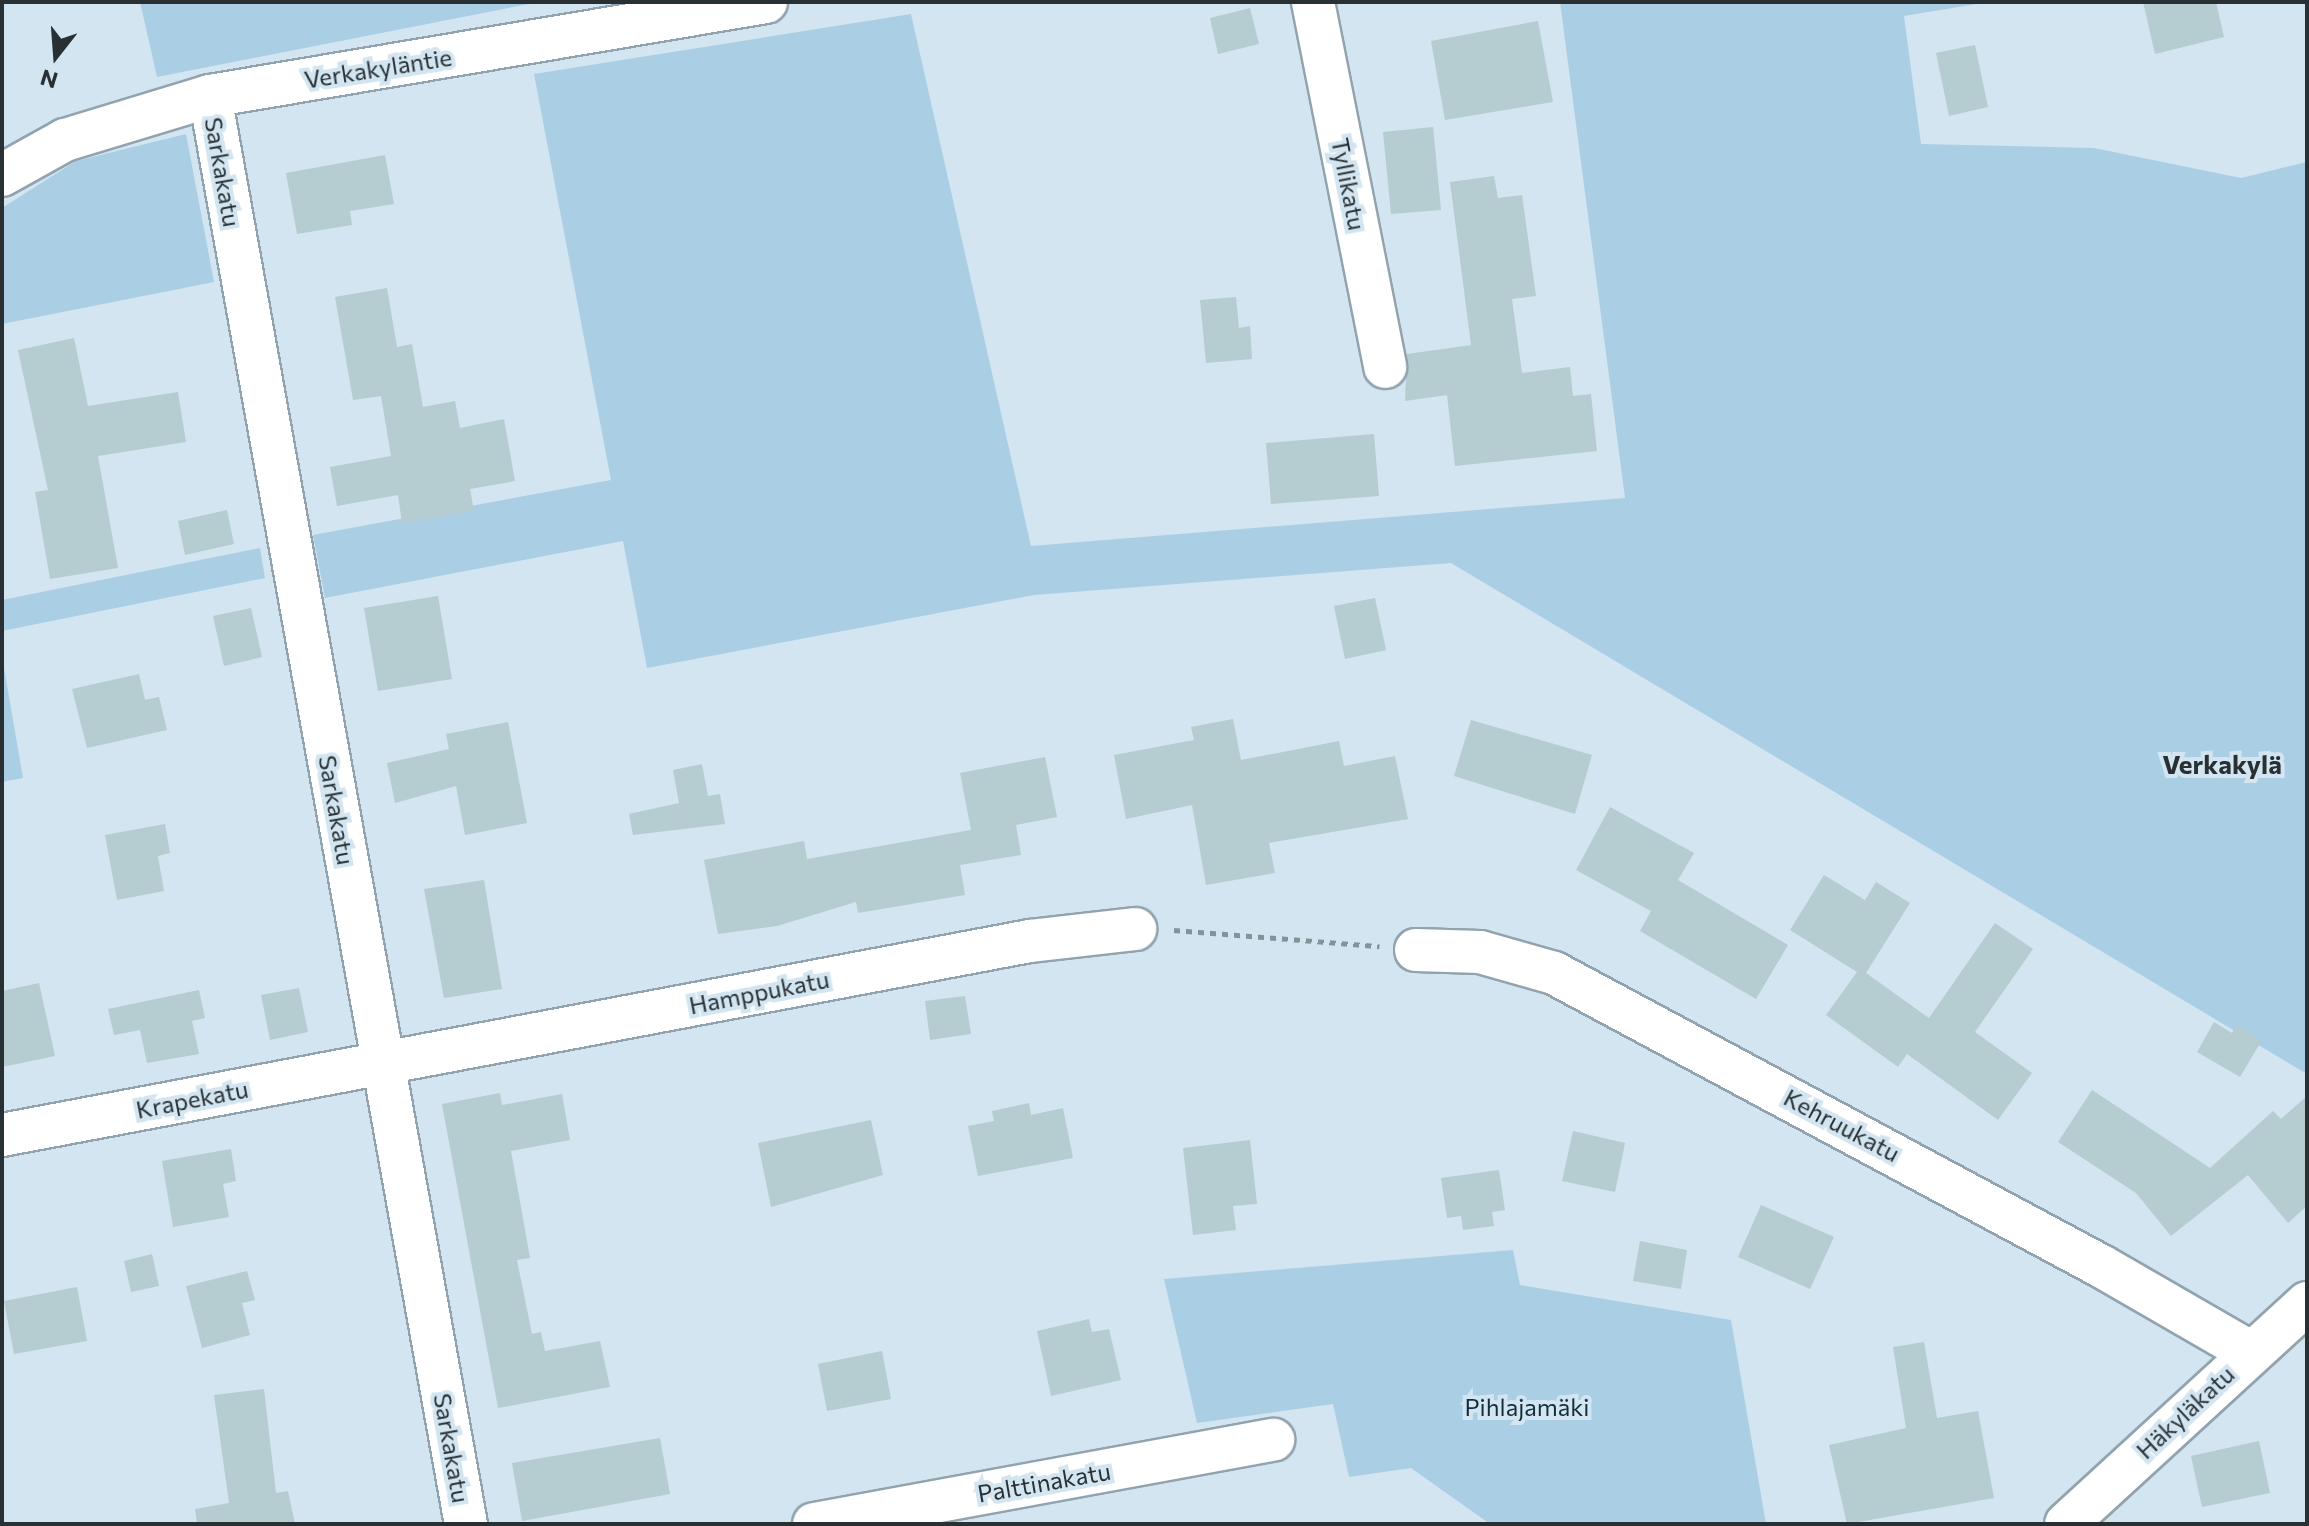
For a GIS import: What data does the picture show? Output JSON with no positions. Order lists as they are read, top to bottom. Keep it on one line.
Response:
{"streets":{"street":["Verkakyläntie","Sarkakatu","Tyllikatu","Hamppukatu","Krapekatu","Kehruukatu","Häkyläkatu","Palttinakatu"]},"crossings":[["Verkakyläntie","Sarkakatu"],["Sarkakatu","Hamppukatu"],["Sarkakatu","Krapekatu"],["Hamppukatu","Krapekatu"],["Kehruukatu","Häkyläkatu"]],"districts":["Verkakylä"],"parks":["Pihlajamäki"],"north":"bottom"}
